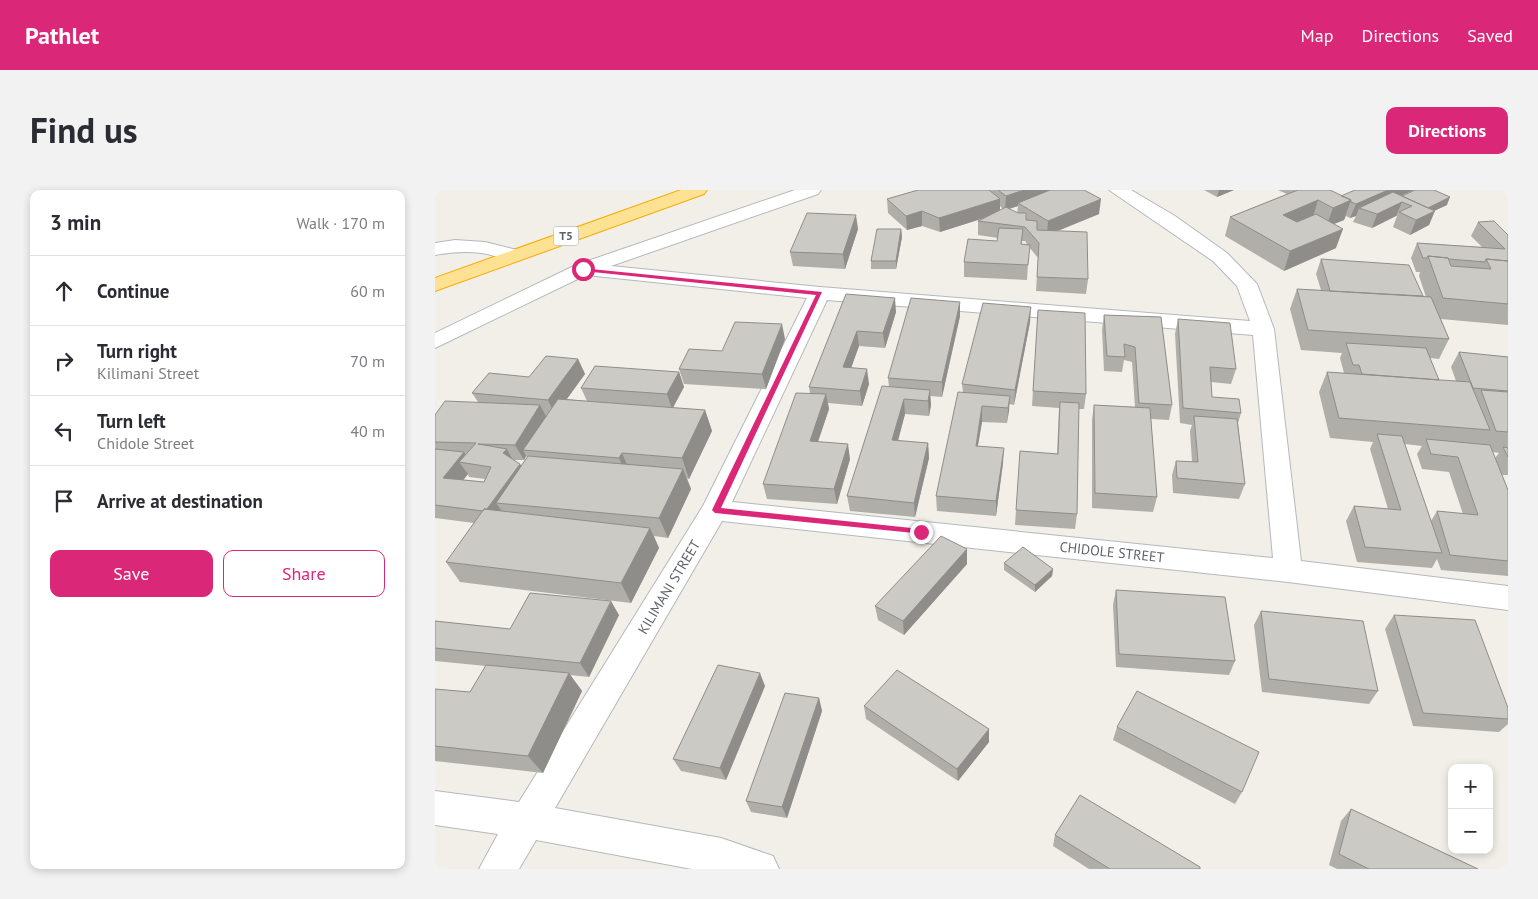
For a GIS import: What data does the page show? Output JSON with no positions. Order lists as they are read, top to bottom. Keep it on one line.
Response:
{"streets":{"highway":["T5"],"street":["CHIDOLE STREET","KILIMANI STREET"]},"crossings":[["CHIDOLE STREET","KILIMANI STREET"]],"page":{"header":"Pathlet","nav":["Map","Directions","Saved"],"title":"Find us","buttons":["Directions",["Save","Share"]],"heading":["3 min","Walk · 170 m"],"list":[["Continue","60 m"],["Turn right","Kilimani Street","70 m"],["Turn left","Chidole Street","40 m"],"Arrive at destination"],"map_buttons":["+","−"]}}
